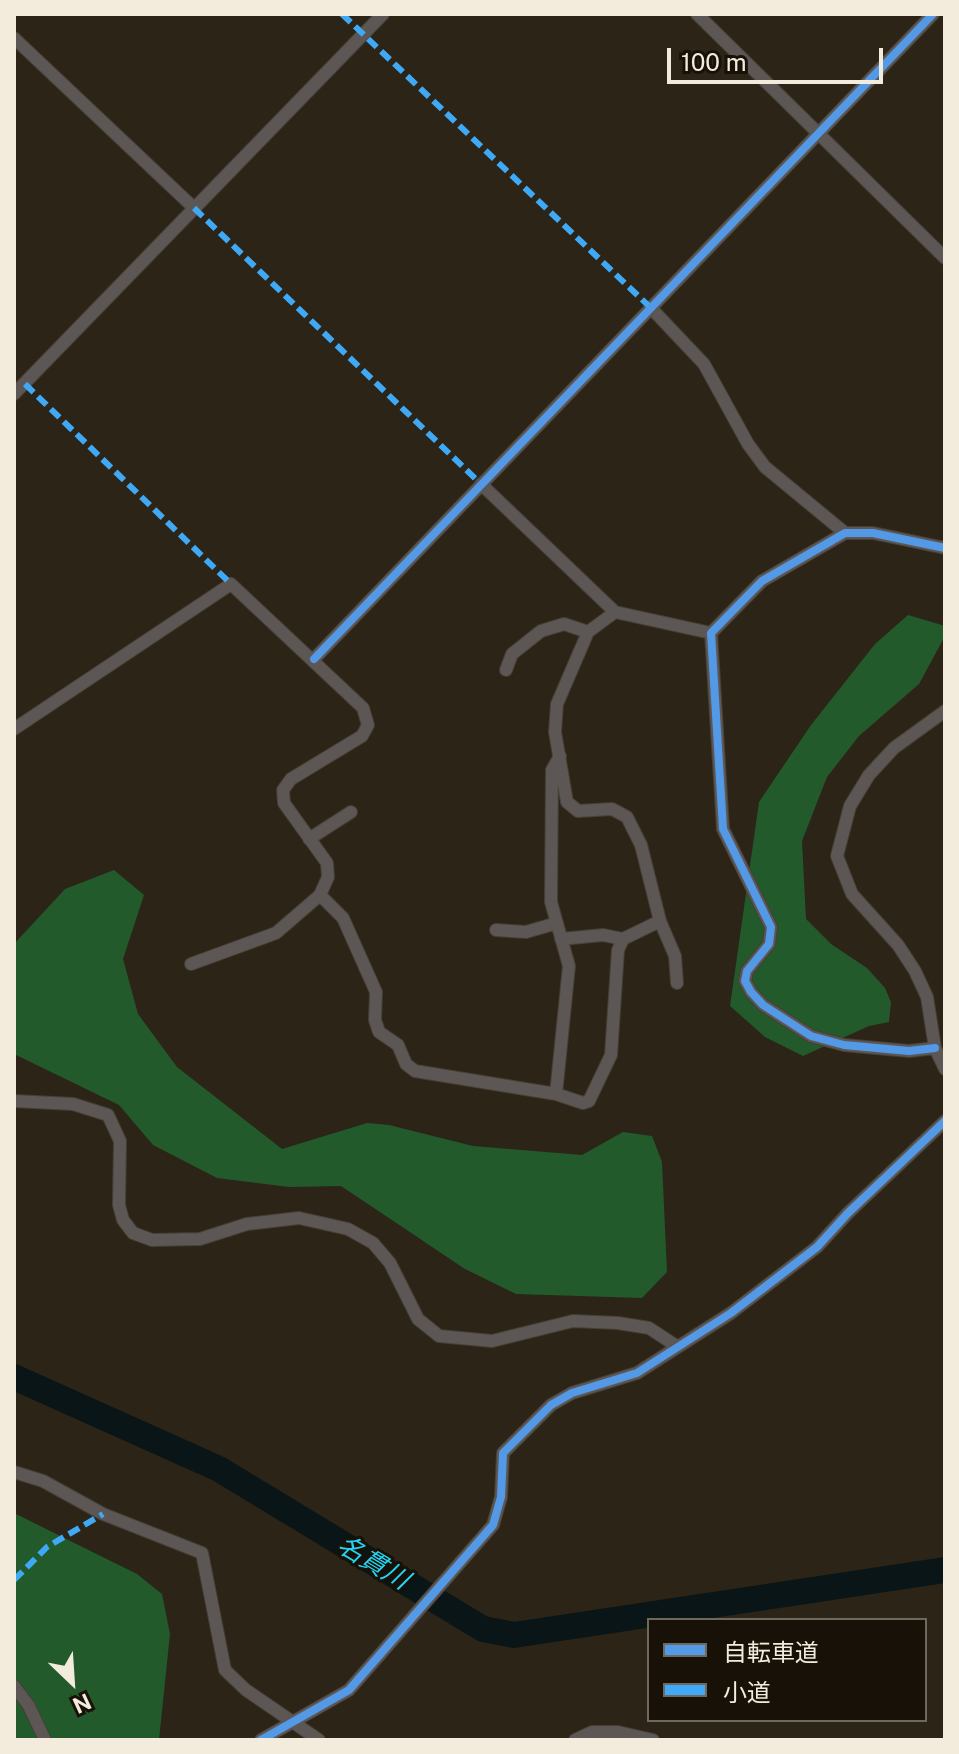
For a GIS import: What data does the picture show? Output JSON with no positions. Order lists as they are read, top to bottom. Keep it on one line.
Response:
{"water":["名貫川"],"legend":["自転車道","小道"],"scale_bar":"100 m","north":"bottom right"}
